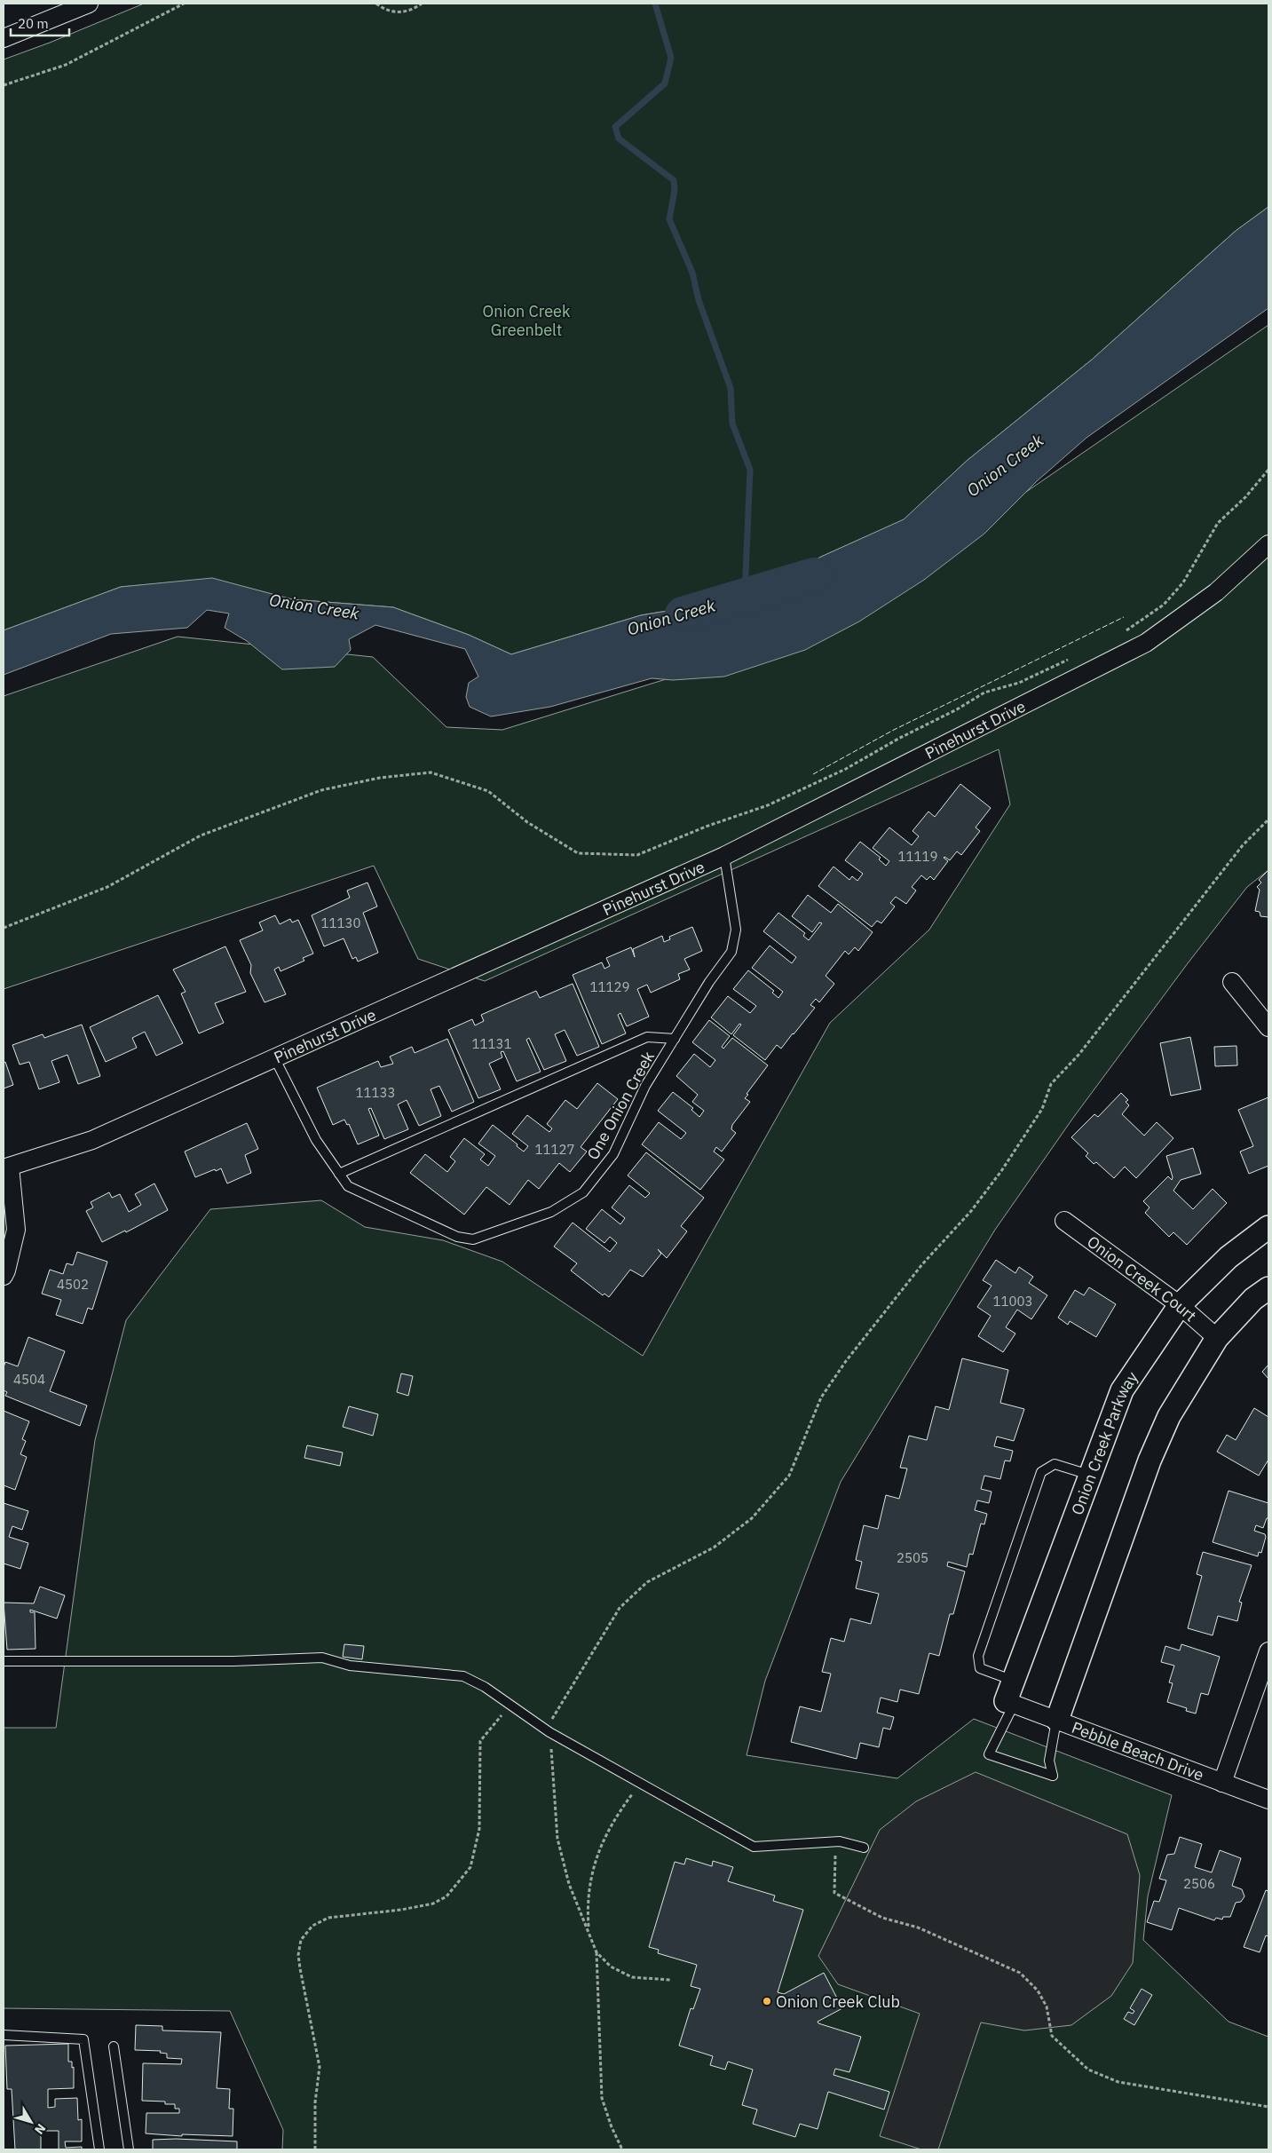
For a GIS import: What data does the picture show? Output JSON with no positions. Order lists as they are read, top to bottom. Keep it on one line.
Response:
{"streets":{"street":["Pinehurst Drive","Onion Creek Court","Onion Creek Parkway","Pebble Beach Drive"],"lane":["One Onion Creek"]},"crossings":[["Pinehurst Drive","One Onion Creek"],["Onion Creek Court","Onion Creek Parkway"],["Onion Creek Parkway","Pebble Beach Drive"]],"water":["Onion Creek"],"parks":["Onion Creek Greenbelt"],"places":["Onion Creek Club"],"house_numbers":["11119","11130","11129","11131","11133","11127","4502","11003","4504","2505","2506"],"scale_bar":"20 m","north":"bottom right"}
